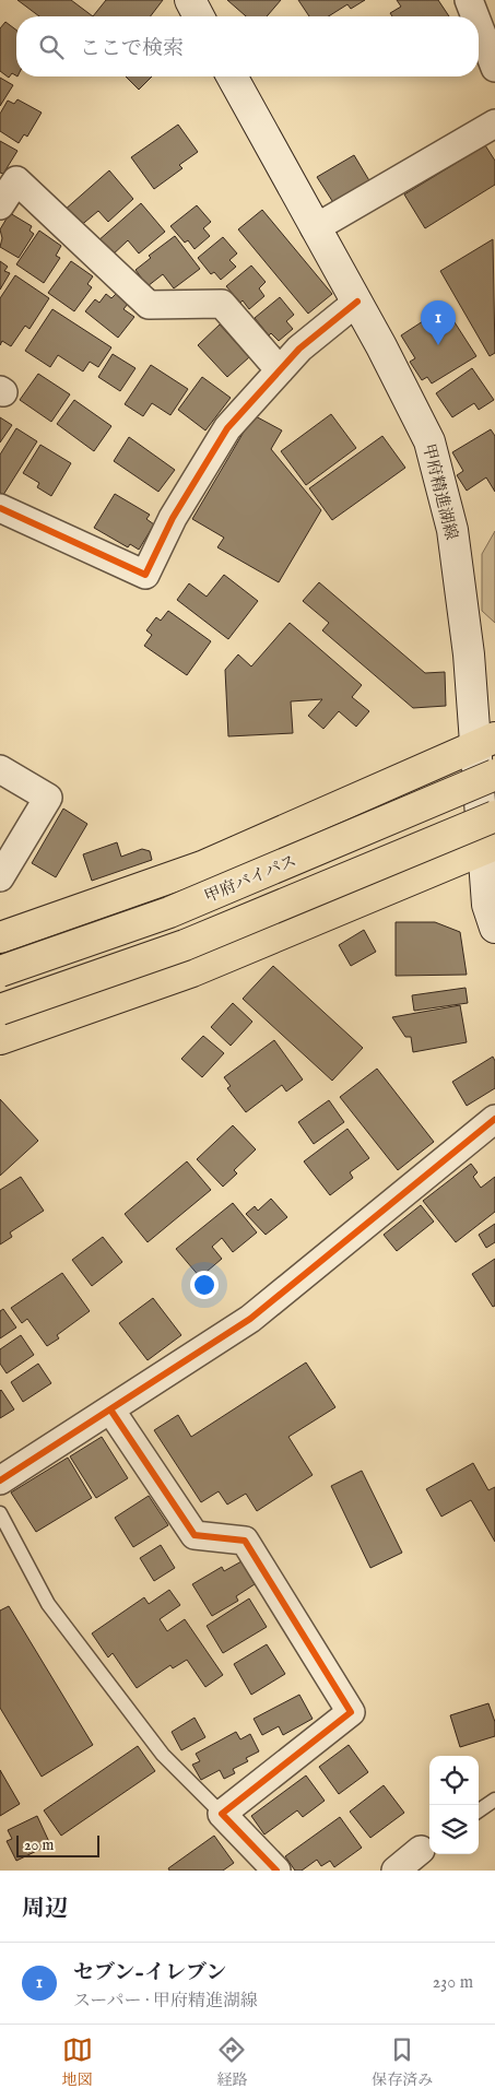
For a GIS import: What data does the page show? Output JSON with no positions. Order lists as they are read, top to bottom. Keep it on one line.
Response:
{"streets":{"highway":["甲府バイパス"],"main road":["甲府精進湖線"]},"scale_bar":"20 m","page":{"search":"ここで検索","pins":"1","scale":"20 m","heading":"周辺","list":[{"mark":"1","name":"セブン-イレブン","note":"スーパー · 甲府精進湖線","value":"230 m"}],"nav":["地図","経路","保存済み"]}}
